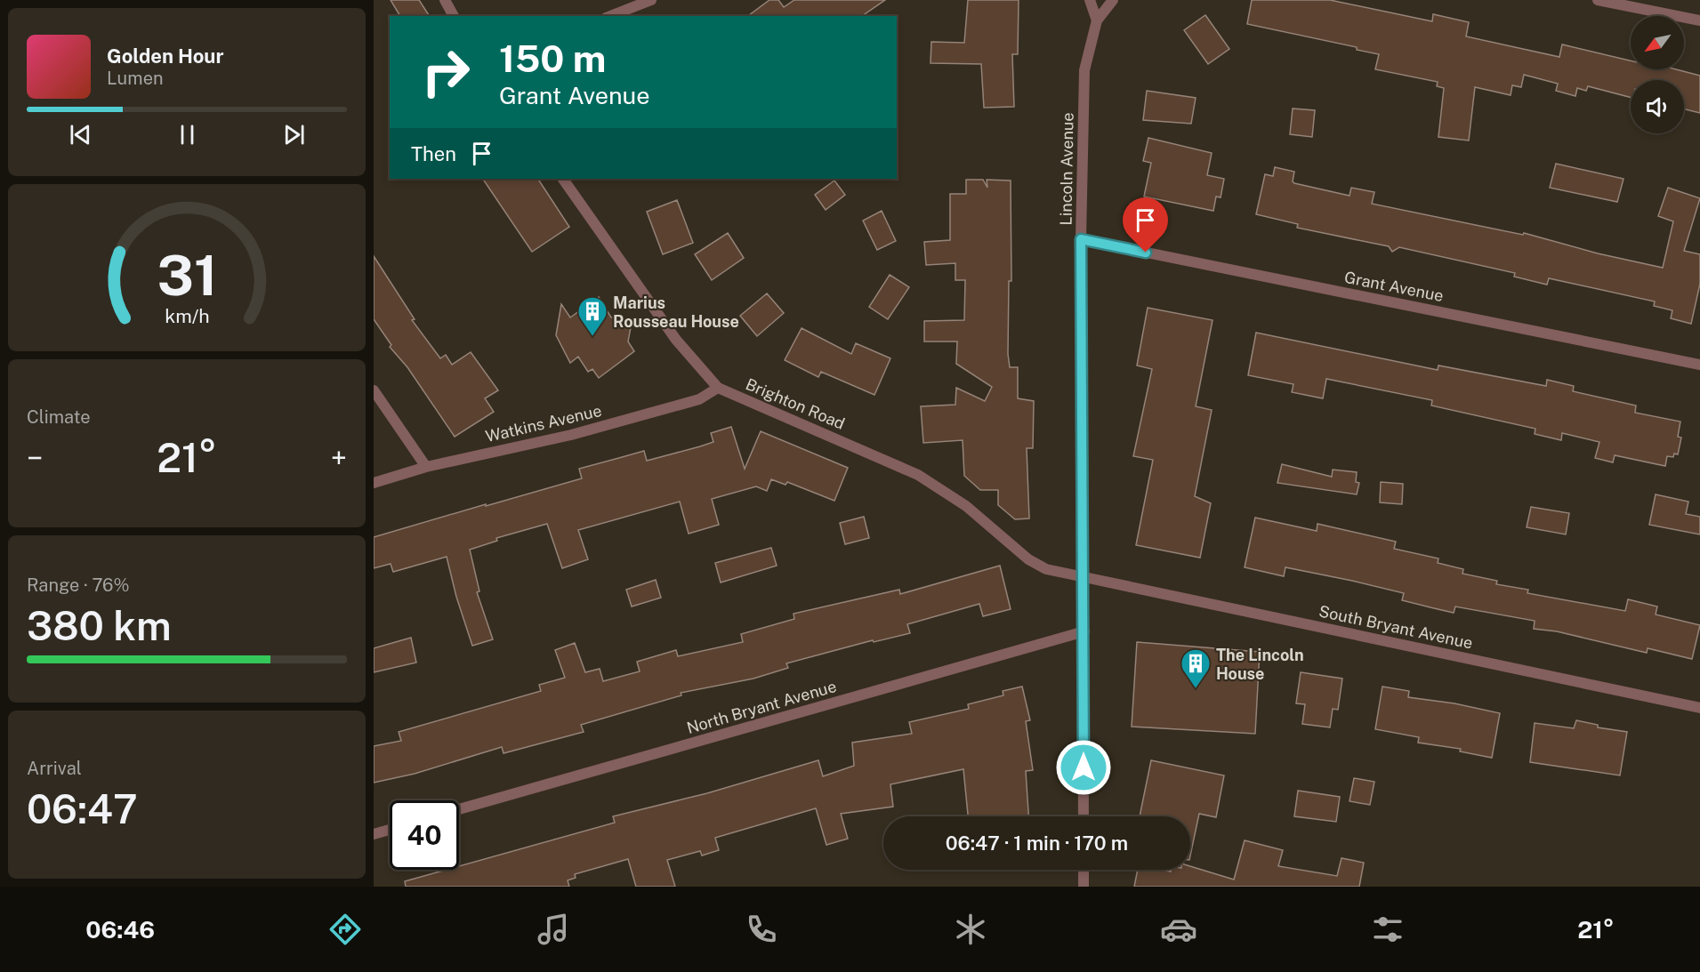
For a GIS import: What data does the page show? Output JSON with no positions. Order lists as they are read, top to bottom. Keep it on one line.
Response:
{"streets":{"street":["Lincoln Avenue","Grant Avenue","Brighton Road","Watkins Avenue","South Bryant Avenue","North Bryant Avenue"]},"crossings":[["Lincoln Avenue","Grant Avenue"],["Lincoln Avenue","Brighton Road"],["Lincoln Avenue","South Bryant Avenue"],["Lincoln Avenue","North Bryant Avenue"],["Brighton Road","Watkins Avenue"],["Brighton Road","South Bryant Avenue"]],"places":{"building":["Marius Rousseau House","The Lincoln House"]},"north":"bottom left","page":{"turn":["150 m","Grant Avenue"],"song":["Golden Hour","Lumen"],"then":"Then","tile":["Climate",["Range · 76%","380 km"],["Arrival","06:47"]],"heat":["−","21°","+"],"limit":"40","trip":"06:47 · 1 min · 170 m","tabs":["06:46","21°"],"gauge":["31","km/h"]}}
